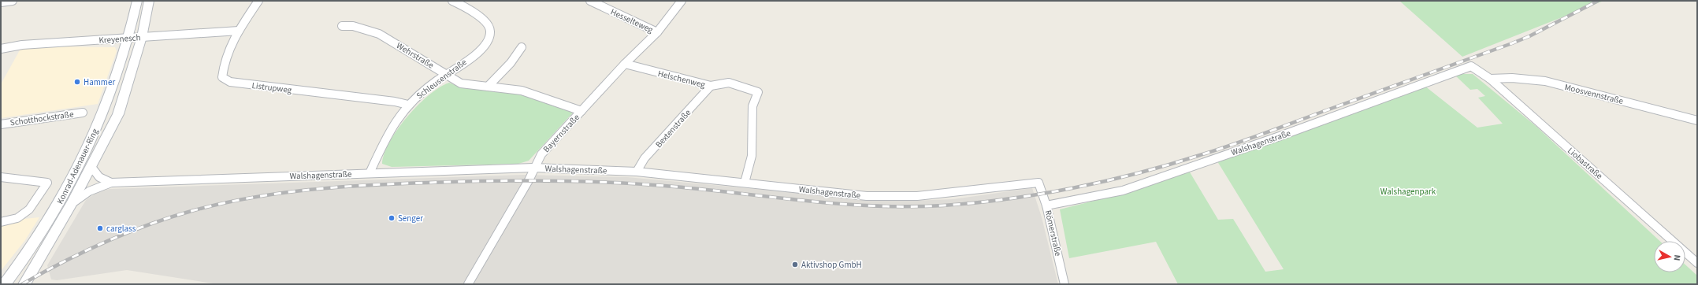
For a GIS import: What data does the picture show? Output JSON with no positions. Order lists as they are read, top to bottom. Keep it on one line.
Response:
{"streets":{"main road":["Konrad-Adenauer-Ring"],"street":["Hesselteweg","Kreyenesch","Wehrstraße","Schleusenstraße","Helschenweg","Listrupweg","Moosvennstraße","Schotthockstraße","Bextenstraße","Bayernstraße","Walshagenstraße","Liobastraße","Römerstraße"]},"crossings":[["Hesselteweg","Bayernstraße"],["Kreyenesch","Listrupweg"],["Kreyenesch","Konrad-Adenauer-Ring"],["Wehrstraße","Schleusenstraße"],["Wehrstraße","Bayernstraße"],["Schleusenstraße","Listrupweg"],["Schleusenstraße","Walshagenstraße"],["Helschenweg","Bextenstraße"],["Helschenweg","Bayernstraße"],["Helschenweg","Walshagenstraße"],["Moosvennstraße","Liobastraße"],["Bextenstraße","Walshagenstraße"],["Bayernstraße","Walshagenstraße"],["Walshagenstraße","Liobastraße"],["Walshagenstraße","Konrad-Adenauer-Ring"],["Walshagenstraße","Römerstraße"]],"parks":["Walshagenpark"],"places":["Hammer","Senger","carglass","Aktivshop GmbH"],"north":"right"}
